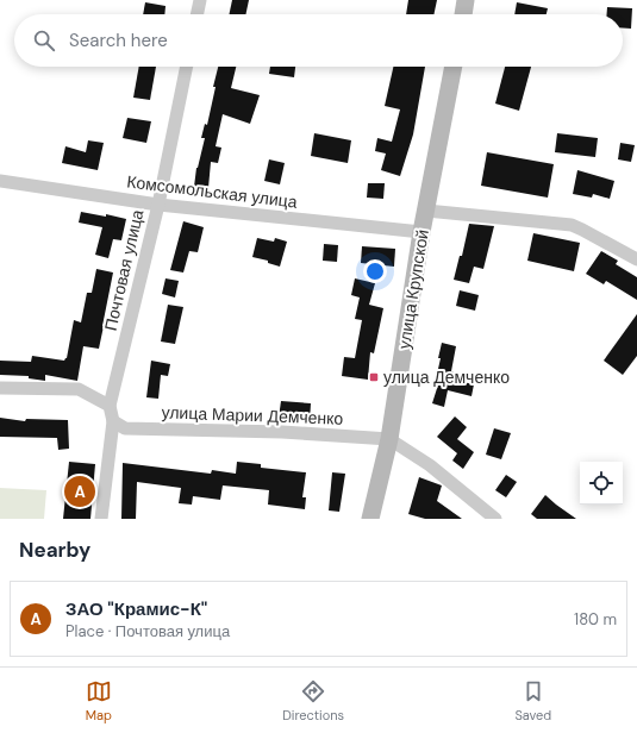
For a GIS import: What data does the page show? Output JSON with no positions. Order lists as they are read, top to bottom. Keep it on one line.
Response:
{"streets":{"street":["Комсомольская улица","Почтовая улица","улица Крупской","улица Марии Демченко"]},"crossings":[["Комсомольская улица","Почтовая улица"],["Комсомольская улица","улица Крупской"],["улица Крупской","улица Марии Демченко"]],"places":{"transit":["улица Демченко"]},"page":{"search":"Search here","pins":"A","heading":"Nearby","list":[{"mark":"A","name":"ЗАО \"Крамис-К\"","note":"Place · Почтовая улица","value":"180 m"}],"nav":["Map","Directions","Saved"]}}
